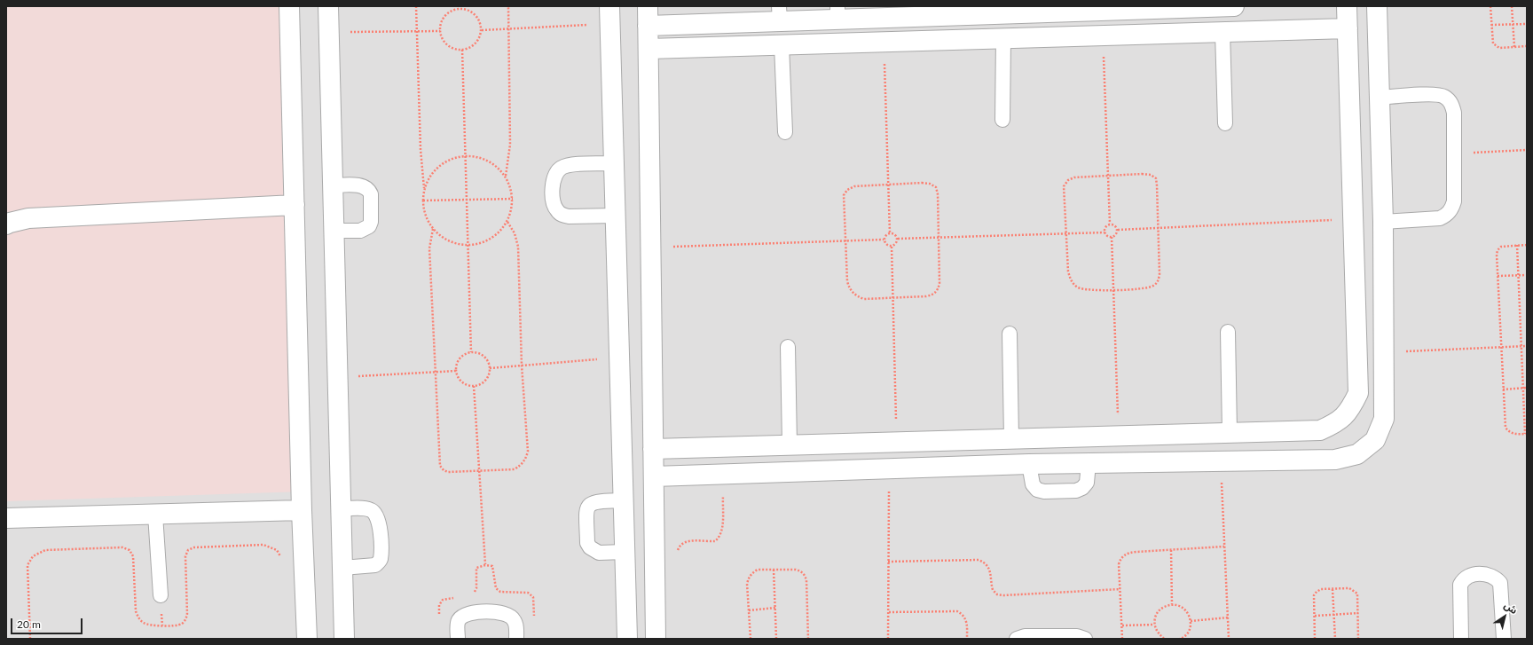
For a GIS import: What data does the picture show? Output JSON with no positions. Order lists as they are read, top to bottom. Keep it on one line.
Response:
{"scale_bar":"20 m","north":"top right"}
